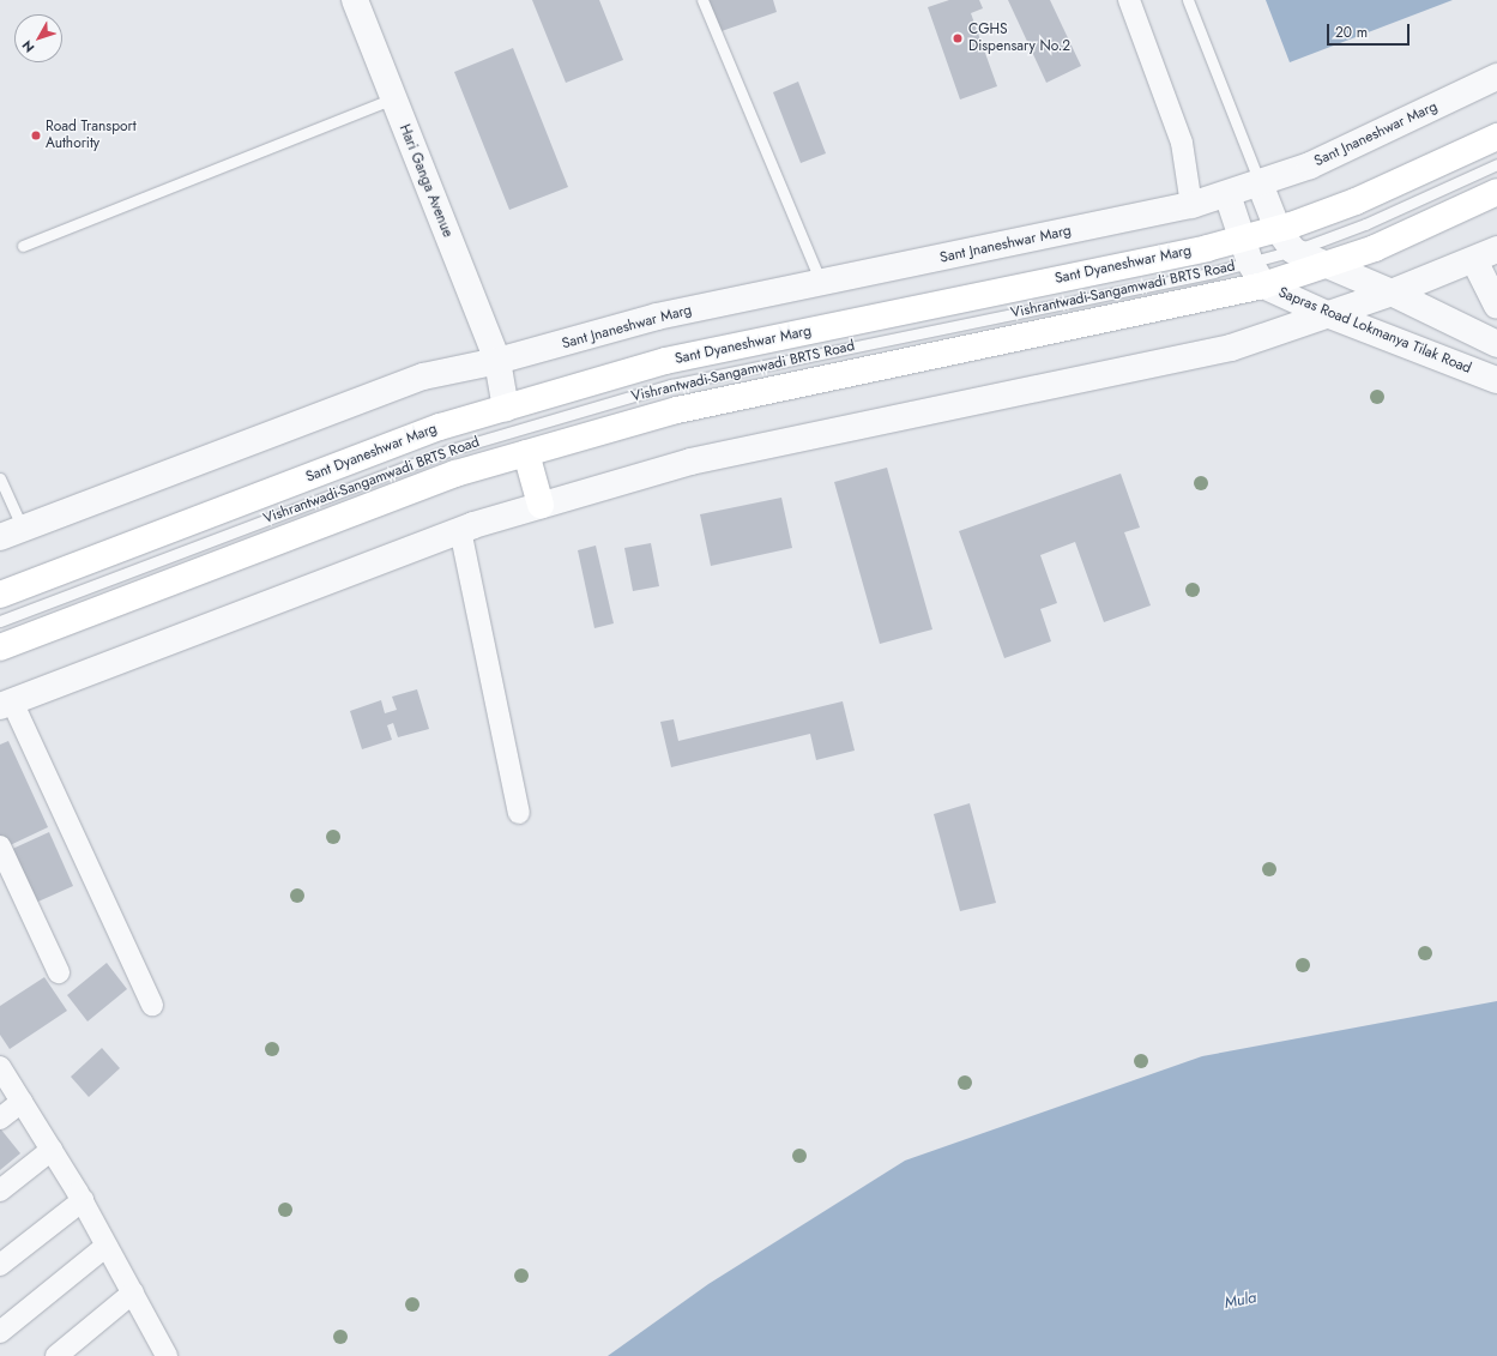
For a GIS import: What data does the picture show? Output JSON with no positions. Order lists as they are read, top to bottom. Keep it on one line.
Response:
{"streets":{"main road":["Sant Dyaneshwar Marg"],"street":["Sant Jnaneshwar Marg","Hari Ganga Avenue","Sapras Road Lokmanya Tilak Road"],"lane":["Vishrantwadi-Sangamwadi BRTS Road"]},"crossings":[["Sant Jnaneshwar Marg","Hari Ganga Avenue"],["Sant Jnaneshwar Marg","Sapras Road Lokmanya Tilak Road"],["Hari Ganga Avenue","Sant Dyaneshwar Marg"],["Sant Dyaneshwar Marg","Vishrantwadi-Sangamwadi BRTS Road"],["Sant Dyaneshwar Marg","Sapras Road Lokmanya Tilak Road"],["Vishrantwadi-Sangamwadi BRTS Road","Sapras Road Lokmanya Tilak Road"]],"water":["Mula"],"places":["CGHS Dispensary No.2","Road Transport Authority"],"scale_bar":"20 m","north":"bottom left"}
